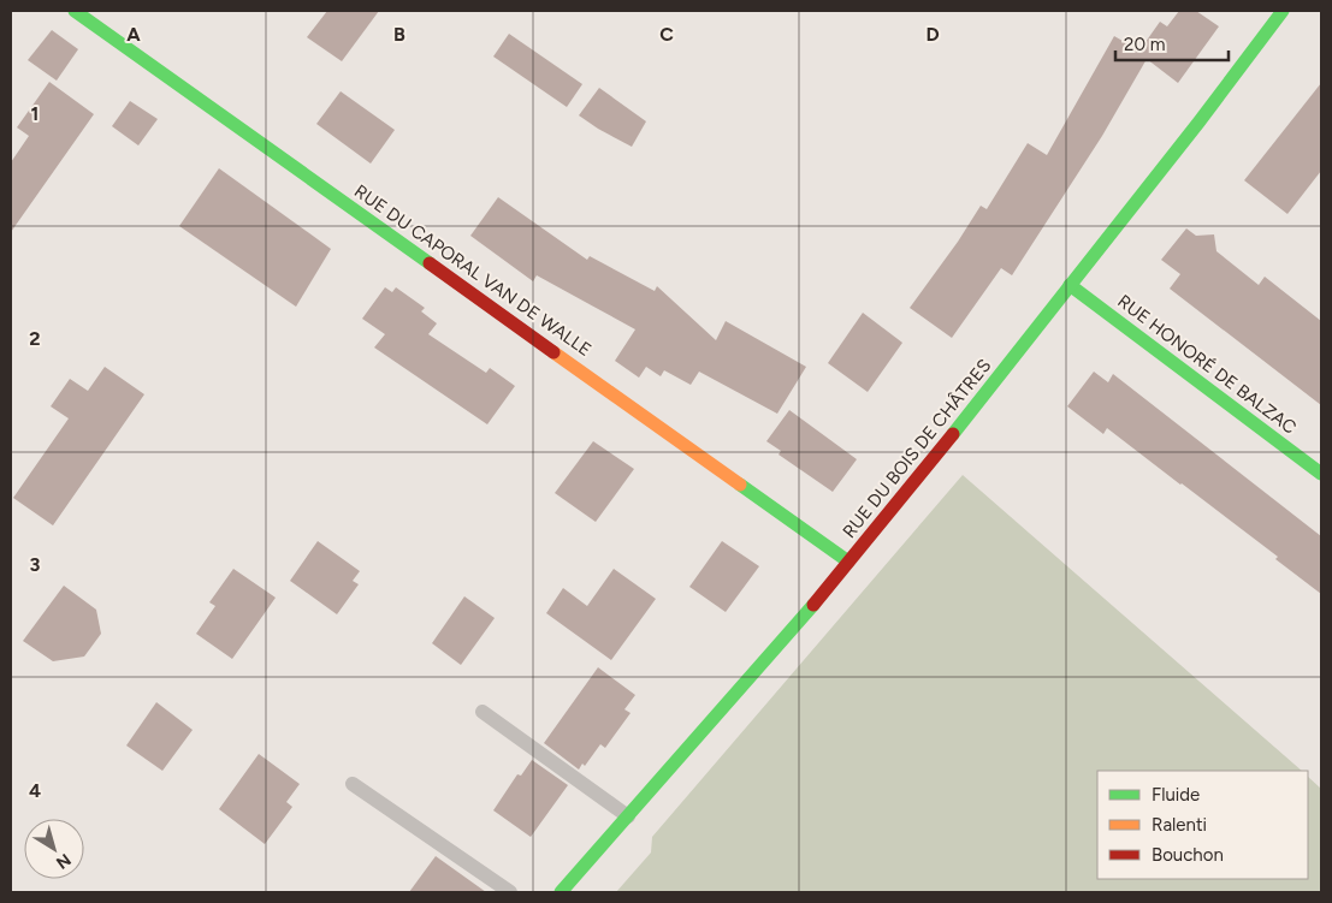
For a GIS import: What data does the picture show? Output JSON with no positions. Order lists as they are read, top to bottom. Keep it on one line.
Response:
{"streets":{"street":["RUE DU CAPORAL VAN DE WALLE","RUE HONORÉ DE BALZAC","RUE DU BOIS DE CHÂTRES"]},"crossings":[["RUE DU CAPORAL VAN DE WALLE","RUE DU BOIS DE CHÂTRES"],["RUE HONORÉ DE BALZAC","RUE DU BOIS DE CHÂTRES"]],"legend":["Fluide","Ralenti","Bouchon"],"scale_bar":"20 m","north":"bottom right","grid":{"columns":["A","B","C","D"],"rows":["1","2","3","4"]}}
